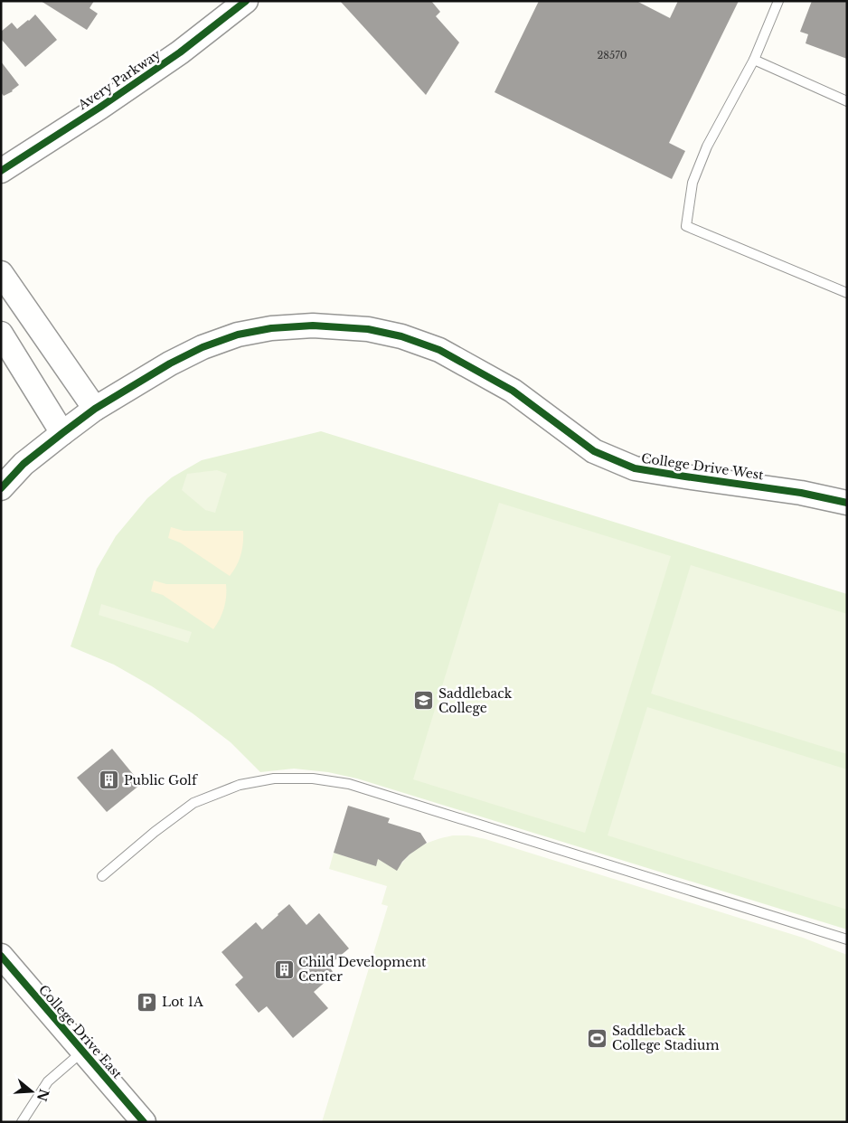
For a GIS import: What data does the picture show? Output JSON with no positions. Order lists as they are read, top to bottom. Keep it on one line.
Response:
{"streets":{"street":["Avery Parkway","College Drive West","College Drive East"]},"places":{"school or university":["Saddleback College"],"building":["Public Golf","Child Development Center"],"parking":["Lot 1A"],"sports":["Saddleback College Stadium"]},"house_numbers":["28570"],"north":"right"}
